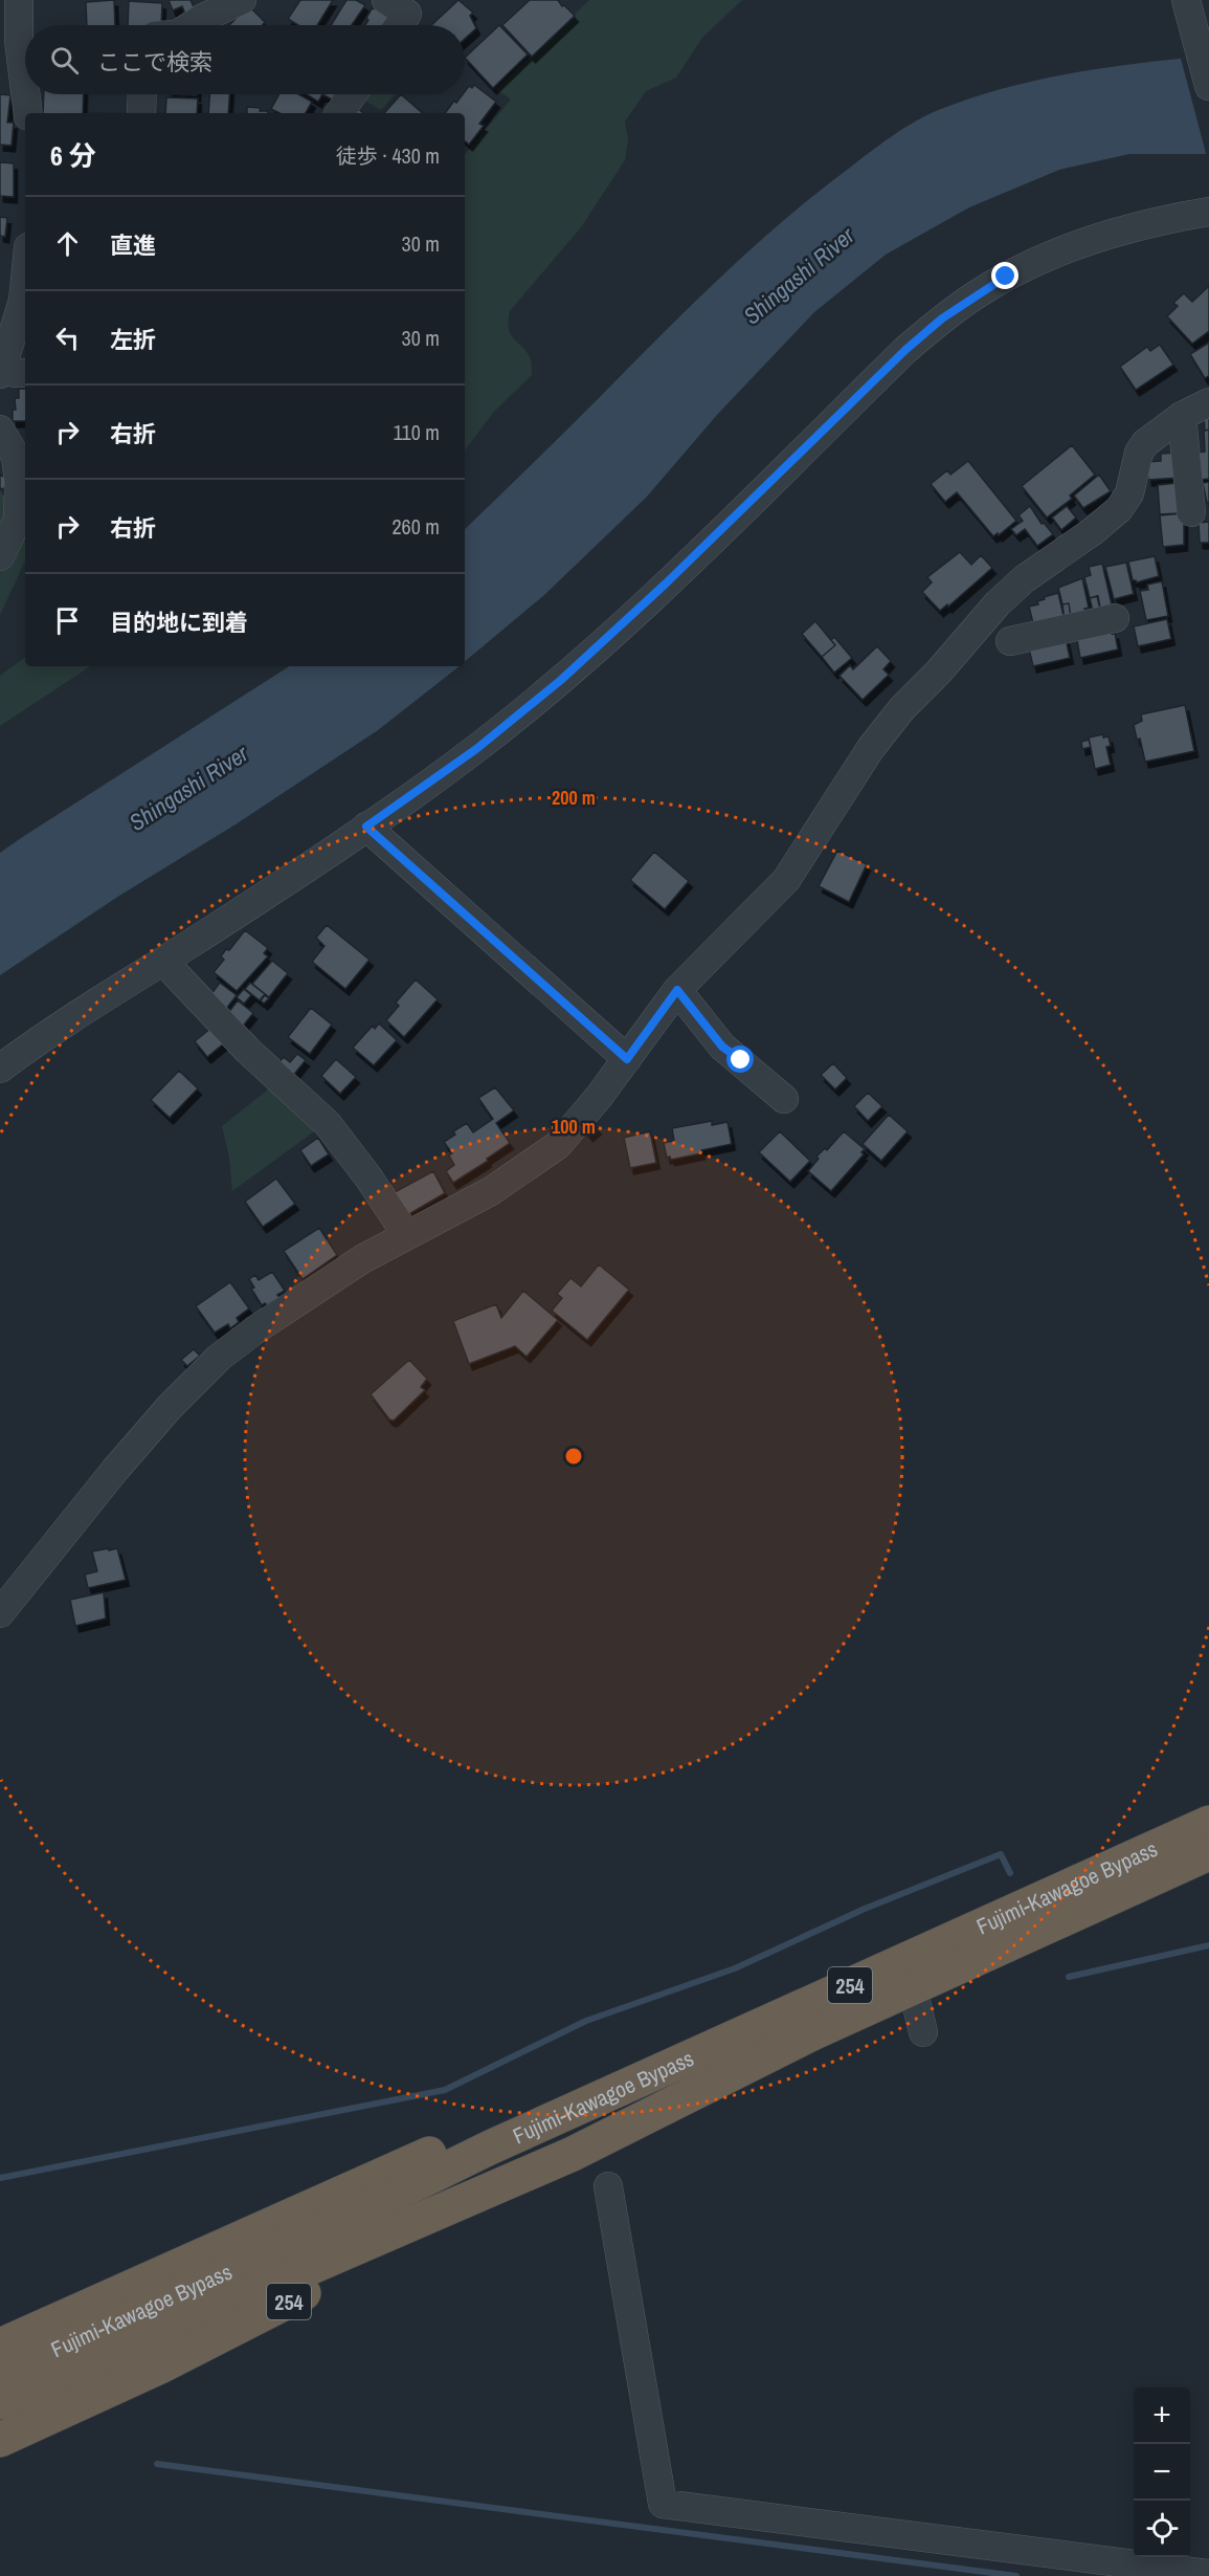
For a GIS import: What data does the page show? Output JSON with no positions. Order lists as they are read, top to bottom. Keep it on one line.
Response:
{"streets":{"highway":["Fujimi-Kawagoe Bypass","254"]},"crossings":[["Fujimi-Kawagoe Bypass","254"]],"water":["Shingashi River"],"page":{"search":"ここで検索","heading":["6 分","徒歩 · 430 m"],"list":[["直進","30 m"],["左折","30 m"],["右折","110 m"],["右折","260 m"],"目的地に到着"],"map_buttons":["+","−"]},"rings":["200 m","100 m"]}
